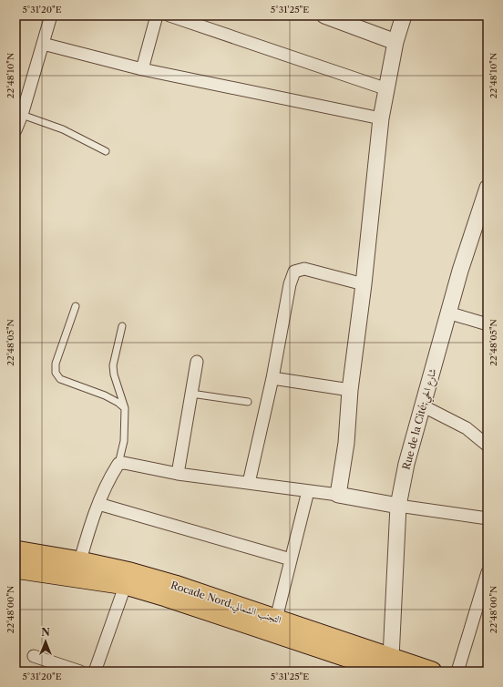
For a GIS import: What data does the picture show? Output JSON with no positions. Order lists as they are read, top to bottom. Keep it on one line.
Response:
{"streets":{"main road":["Rocade Nord,التجنب الشمالي"],"street":["Rue de la Cité;شارع الحي"]},"crossings":[["Rue de la Cité;شارع الحي","Rocade Nord,التجنب الشمالي"]],"north":"top","coordinates":["5°31'20\"E","5°31'25\"E","22°48'10\"N","22°48'05\"N","22°48'00\"N"]}
